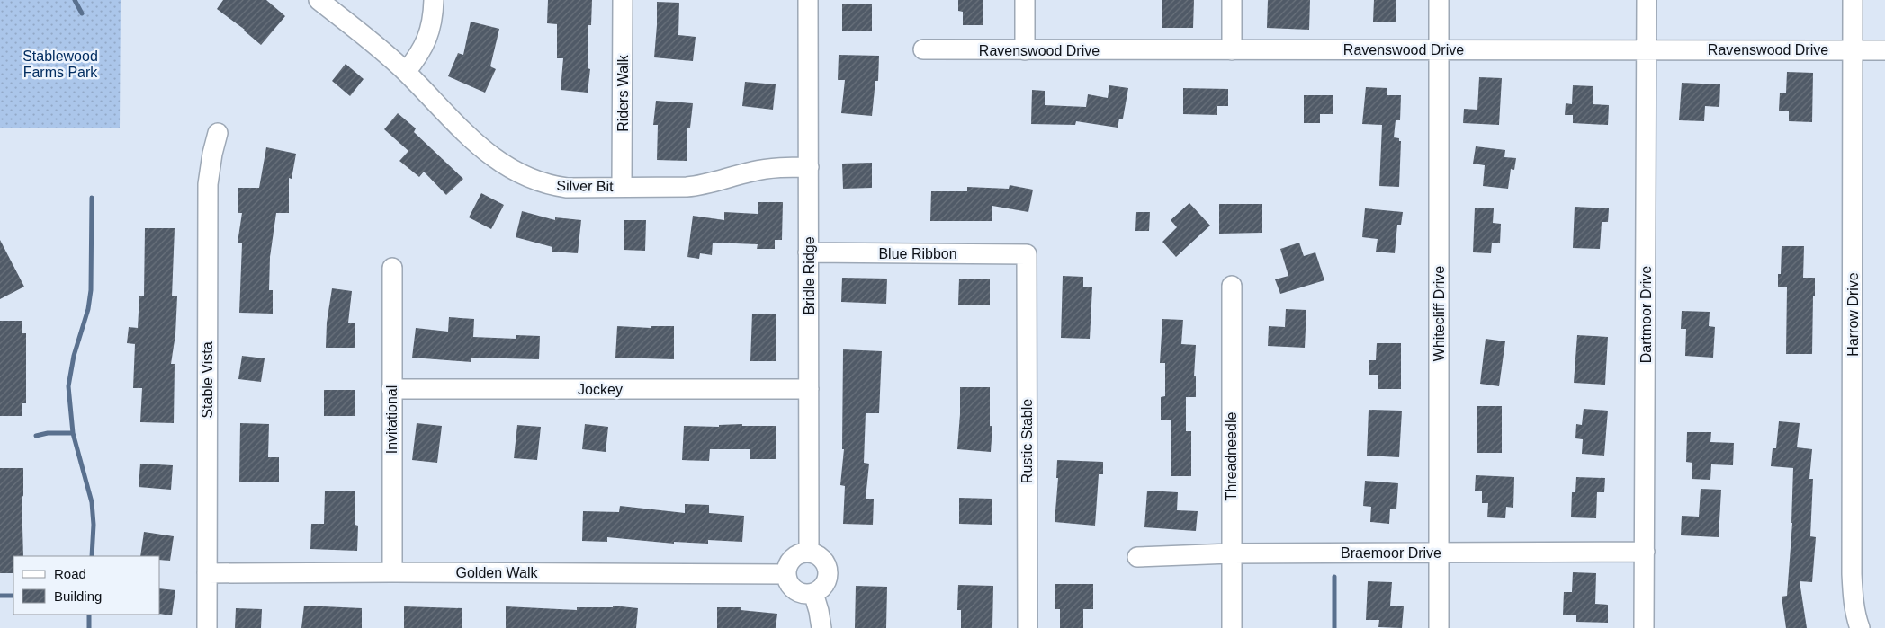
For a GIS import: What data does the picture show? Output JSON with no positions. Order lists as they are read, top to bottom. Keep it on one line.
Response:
{"streets":{"street":["Ravenswood Drive","Riders Walk","Silver Bit","Blue Ribbon","Bridle Ridge","Whitecliff Drive","Dartmoor Drive","Harrow Drive","Stable Vista","Jockey","Invitational","Rustic Stable","Threadneedle","Braemoor Drive","Golden Walk"]},"crossings":[["Ravenswood Drive","Whitecliff Drive"],["Ravenswood Drive","Dartmoor Drive"],["Ravenswood Drive","Harrow Drive"],["Riders Walk","Silver Bit"],["Silver Bit","Bridle Ridge"],["Blue Ribbon","Bridle Ridge"],["Blue Ribbon","Rustic Stable"],["Bridle Ridge","Jockey"],["Bridle Ridge","Golden Walk"],["Whitecliff Drive","Braemoor Drive"],["Dartmoor Drive","Braemoor Drive"],["Stable Vista","Golden Walk"],["Jockey","Invitational"],["Invitational","Golden Walk"],["Threadneedle","Braemoor Drive"]],"parks":["Stablewood Farms Park"],"legend":["Road","Building"]}
